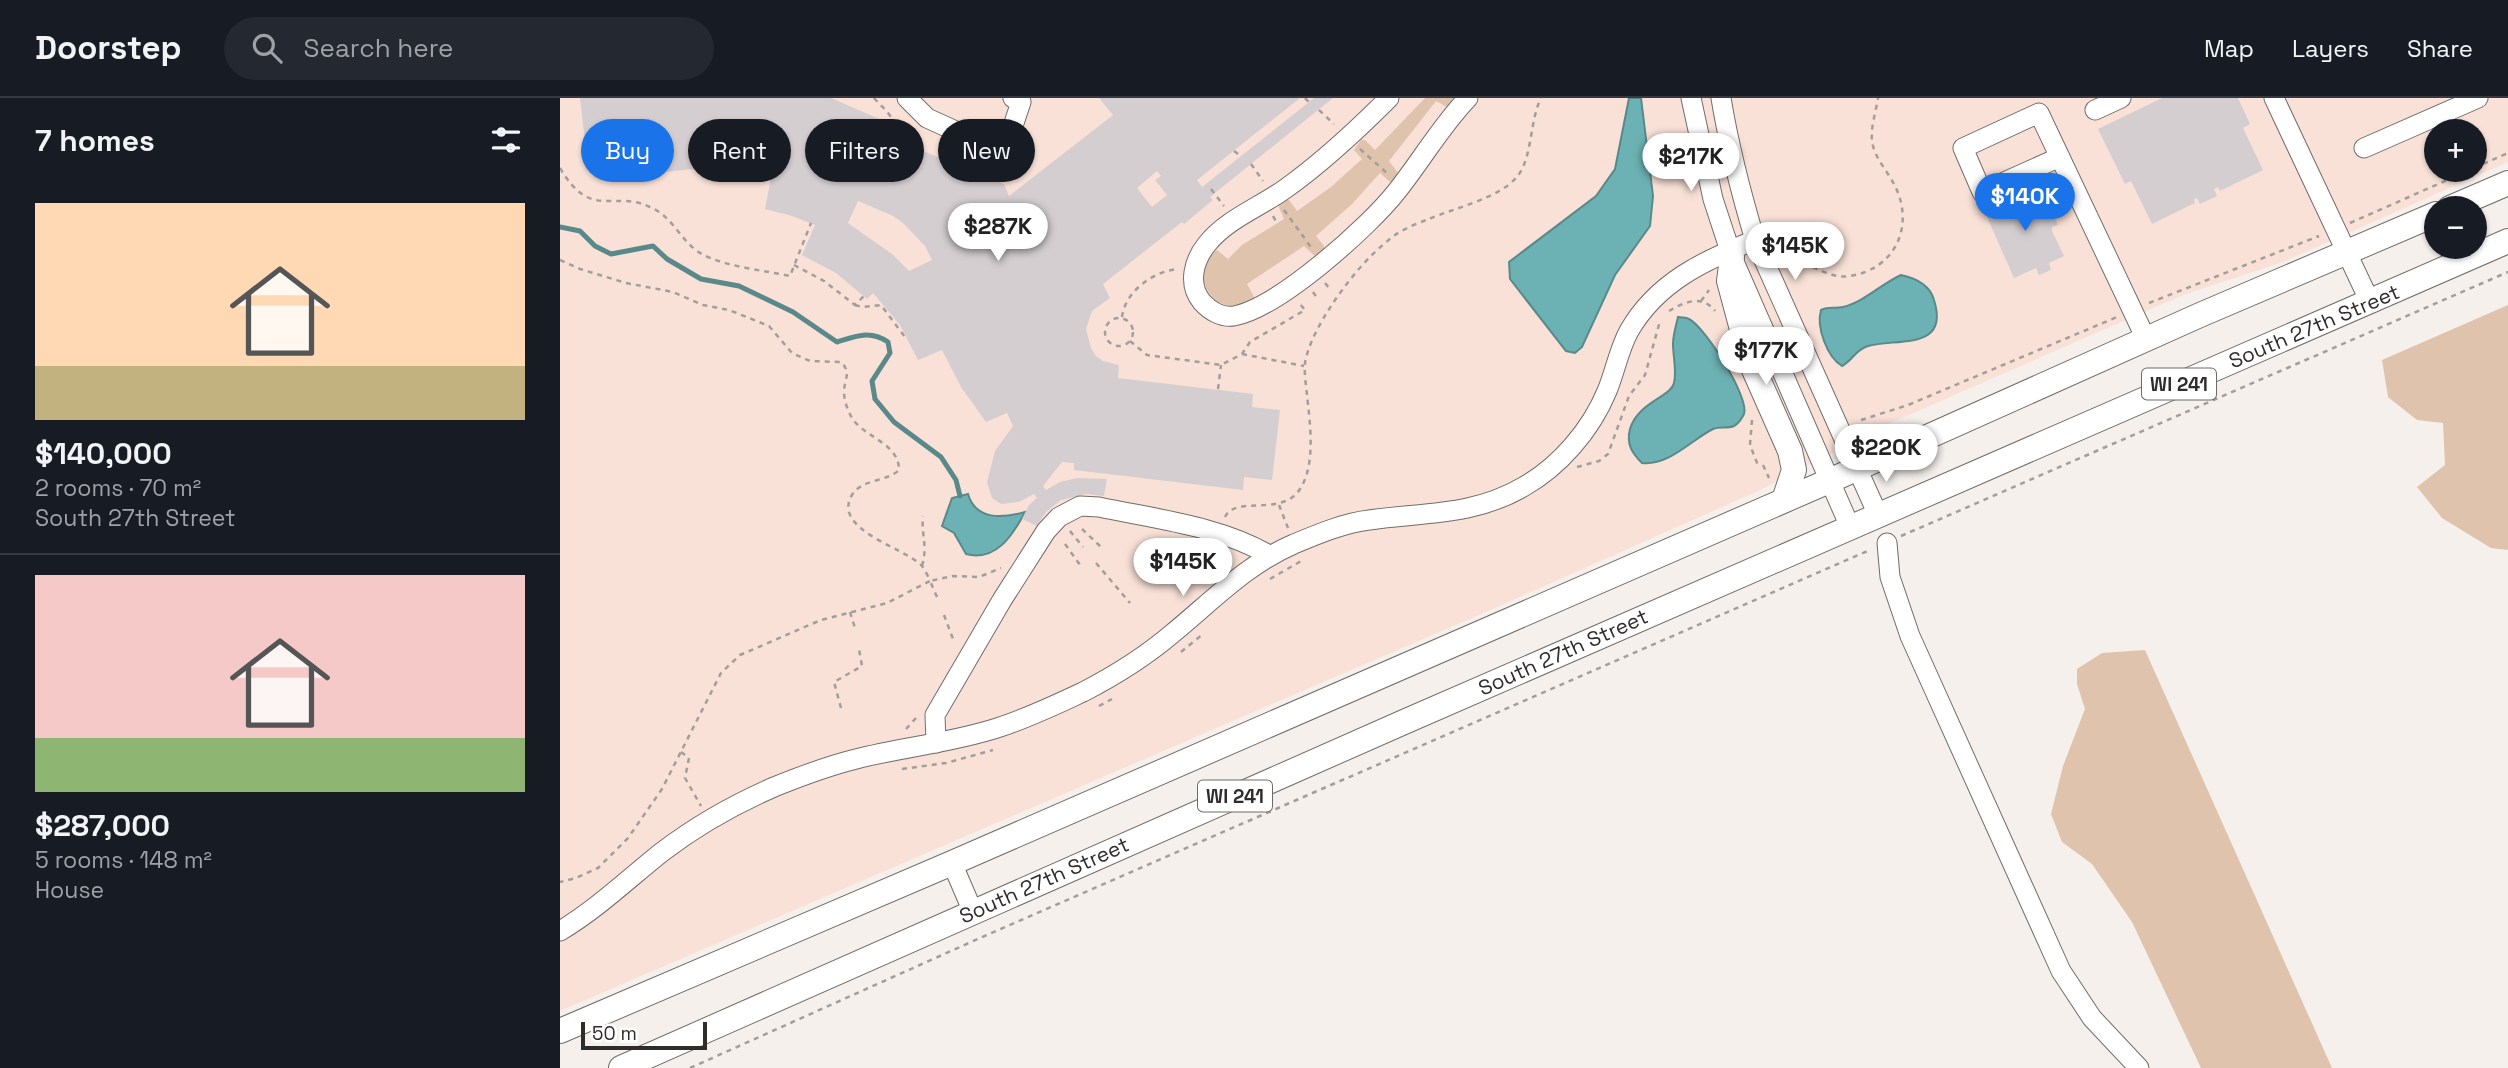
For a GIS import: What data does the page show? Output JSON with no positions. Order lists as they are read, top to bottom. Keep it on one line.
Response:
{"streets":{"main road":["South 27th Street","WI 241"]},"scale_bar":"50 m","page":{"header":"Doorstep","search":"Search here","nav":["Map","Layers","Share"],"heading":"7 homes","map_buttons":["+","−"],"chip":["Buy","Rent","Filters","New"],"price":["$217K","$140K","$287K","$145K","$177K","$220K","$145K"],"list":[{"name":"$140,000","note":"2 rooms · 70 m² · South 27th Street"},{"name":"$287,000","note":"5 rooms · 148 m² · House"}],"scale":"50 m"}}
